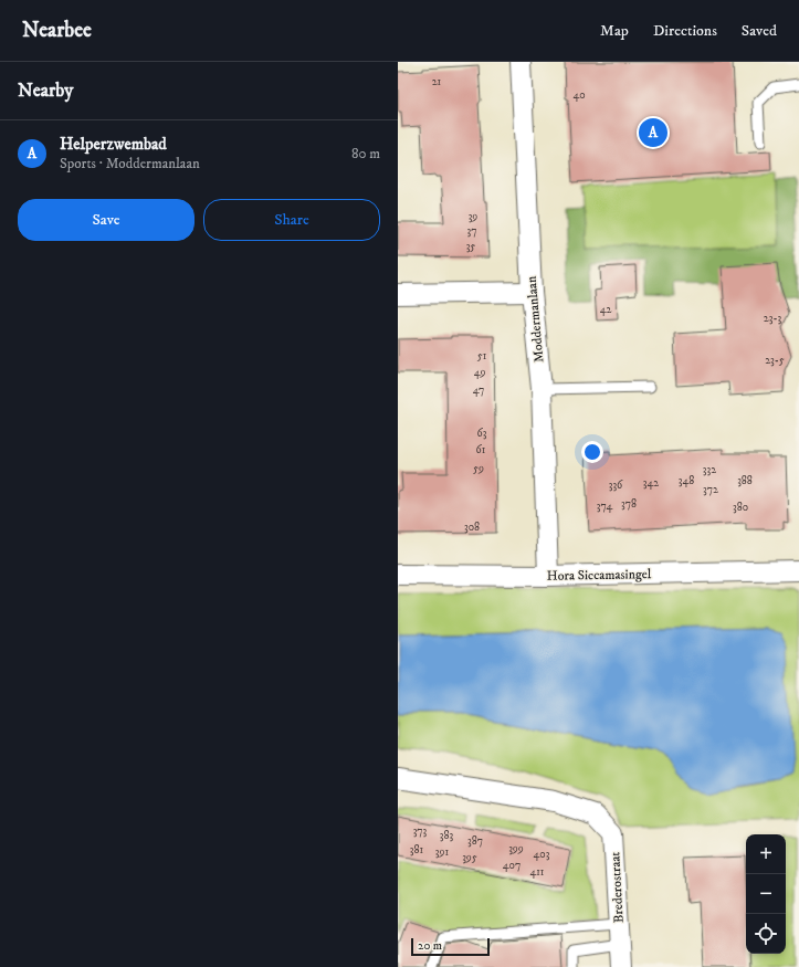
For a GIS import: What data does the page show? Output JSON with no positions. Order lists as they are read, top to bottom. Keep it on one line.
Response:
{"streets":{"street":["Moddermanlaan","Hora Siccamasingel","Brederostraat"]},"crossings":[["Moddermanlaan","Hora Siccamasingel"]],"house_numbers":["21","40","39","37","35","42","23-3","51","23-5","49","47","63","61","59","332","348","388","342","336","372","378","374","380","308","373","383","387","399","381","391","403","395","407","411"],"scale_bar":"20 m","page":{"header":"Nearbee","nav":["Map","Directions","Saved"],"heading":"Nearby","pins":"A","list":[{"mark":"A","name":"Helperzwembad","note":"Sports · Moddermanlaan","value":"80 m"}],"buttons":["Save","Share"],"map_buttons":["+","−"],"scale":"20 m"}}
